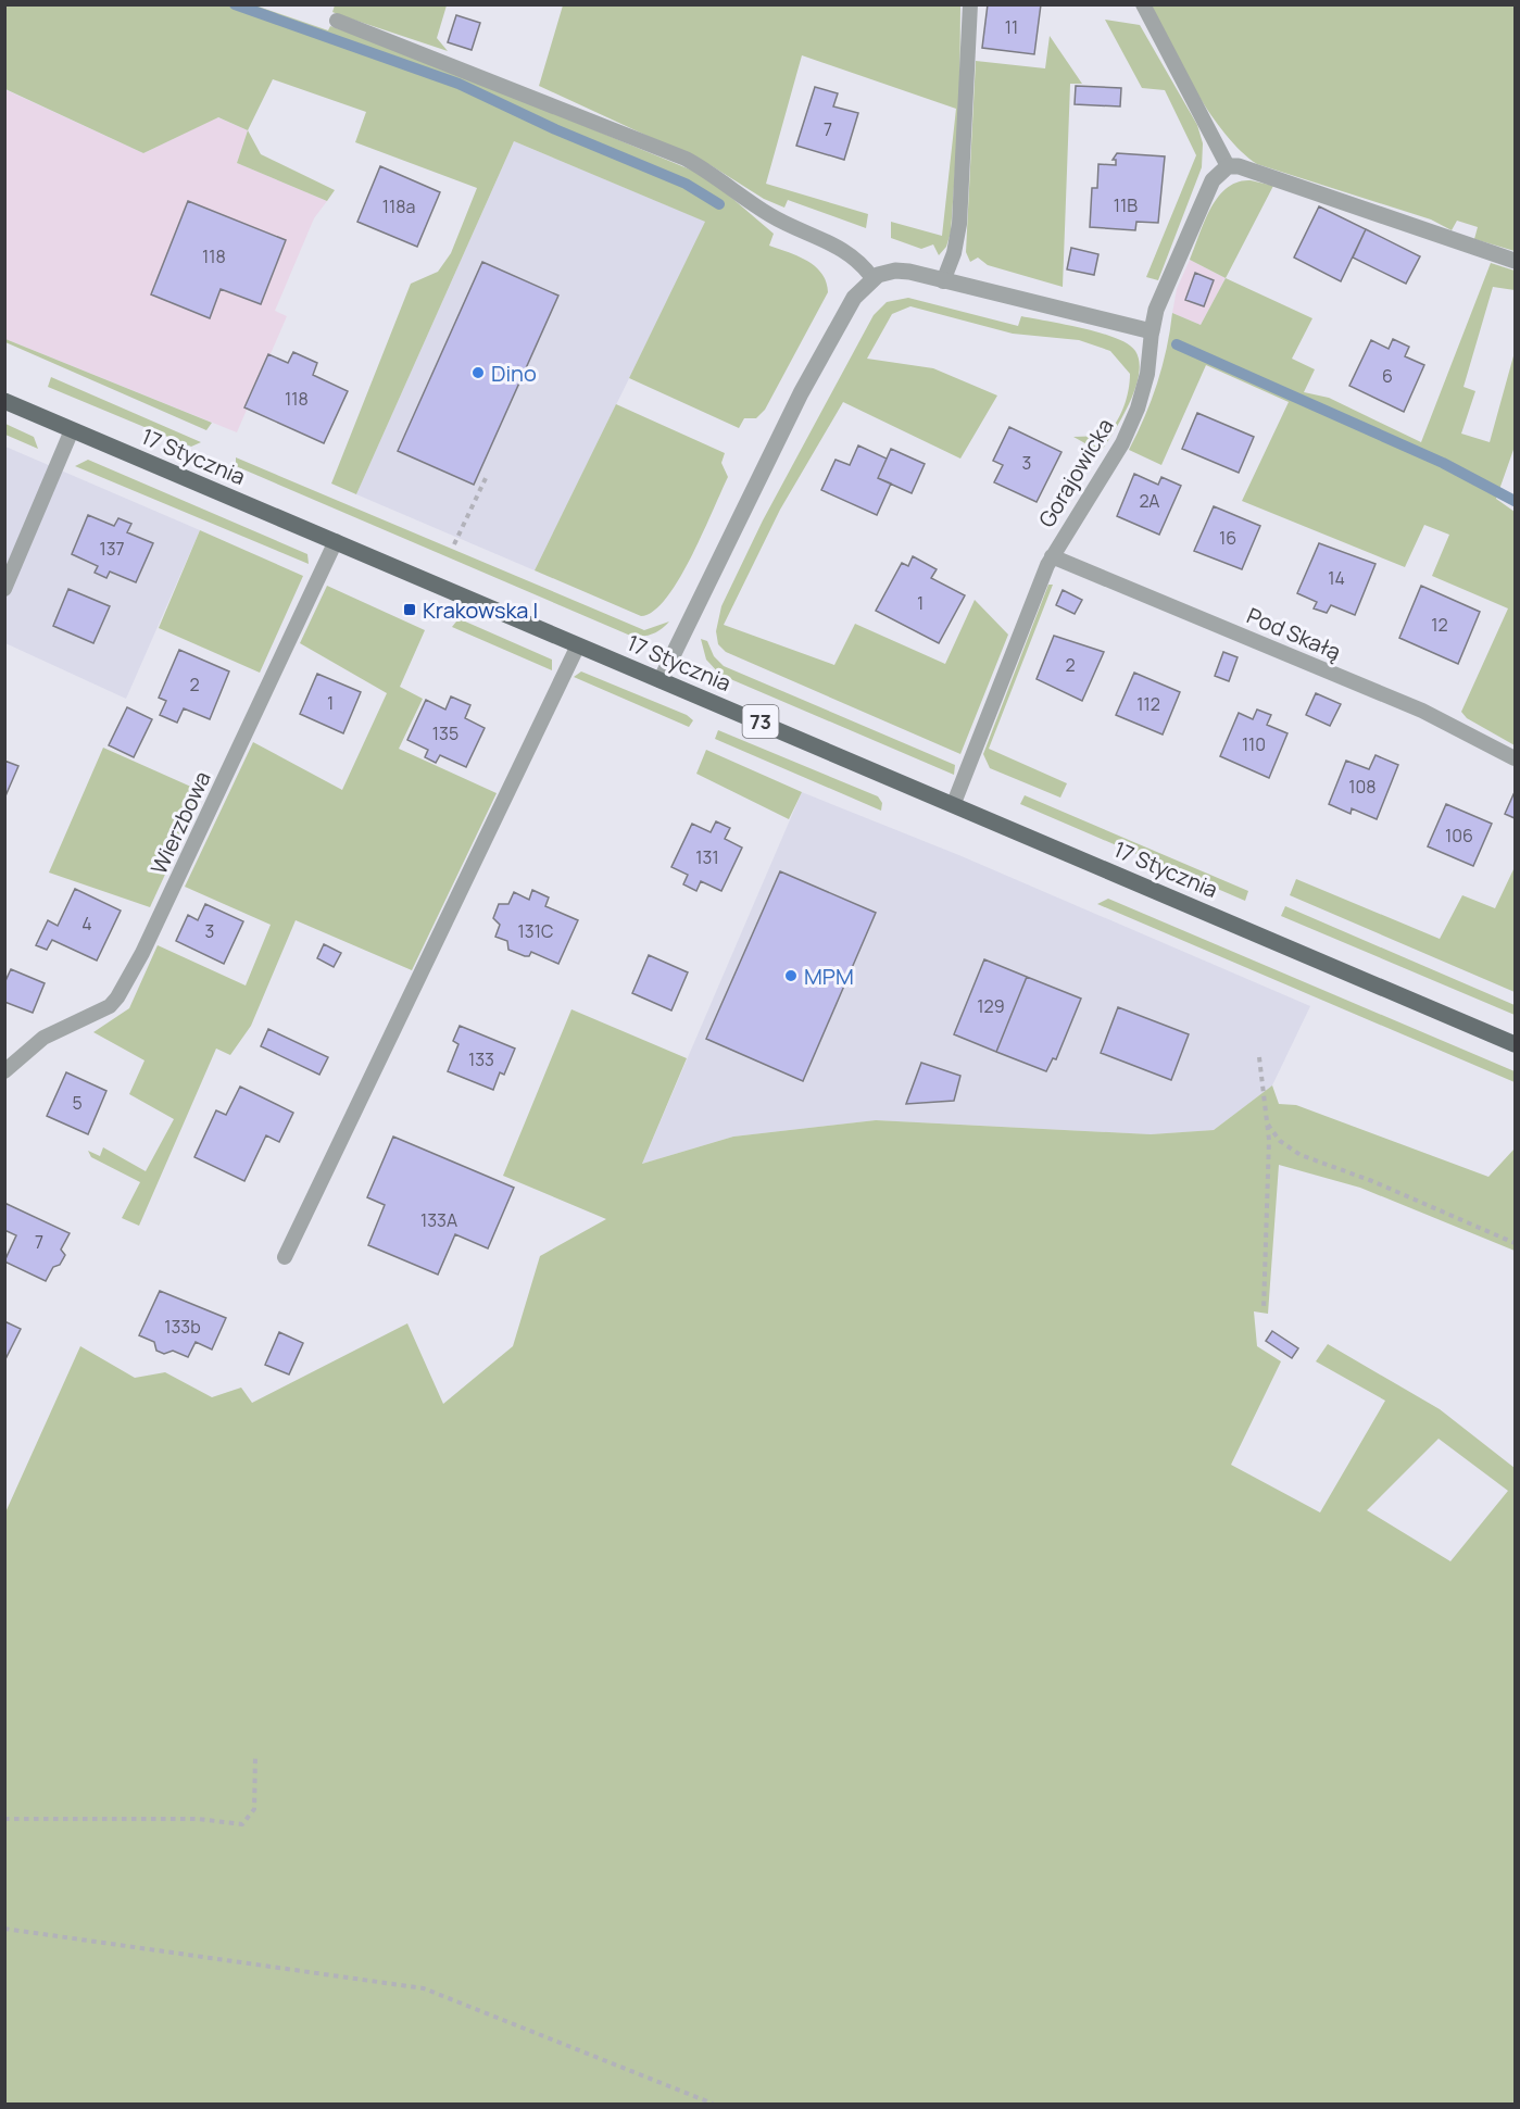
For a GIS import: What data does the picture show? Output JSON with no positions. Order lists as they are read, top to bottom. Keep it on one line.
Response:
{"streets":{"main road":["17 Stycznia","73"],"street":["Gorajowicka"],"lane":["Pod Skałą","Wierzbowa"]},"crossings":[["17 Stycznia","Gorajowicka"],["17 Stycznia","Wierzbowa"],["Gorajowicka","Pod Skałą"]],"places":{"other":["Dino","MPM"],"transit":["Krakowska I"]},"house_numbers":["11","7","11B","118a","118","6","118","3","2A","16","137","14","1","12","2","2","1","112","135","110","108","106","131","4","3","131C","129","133","5","133A","7","133b"]}
